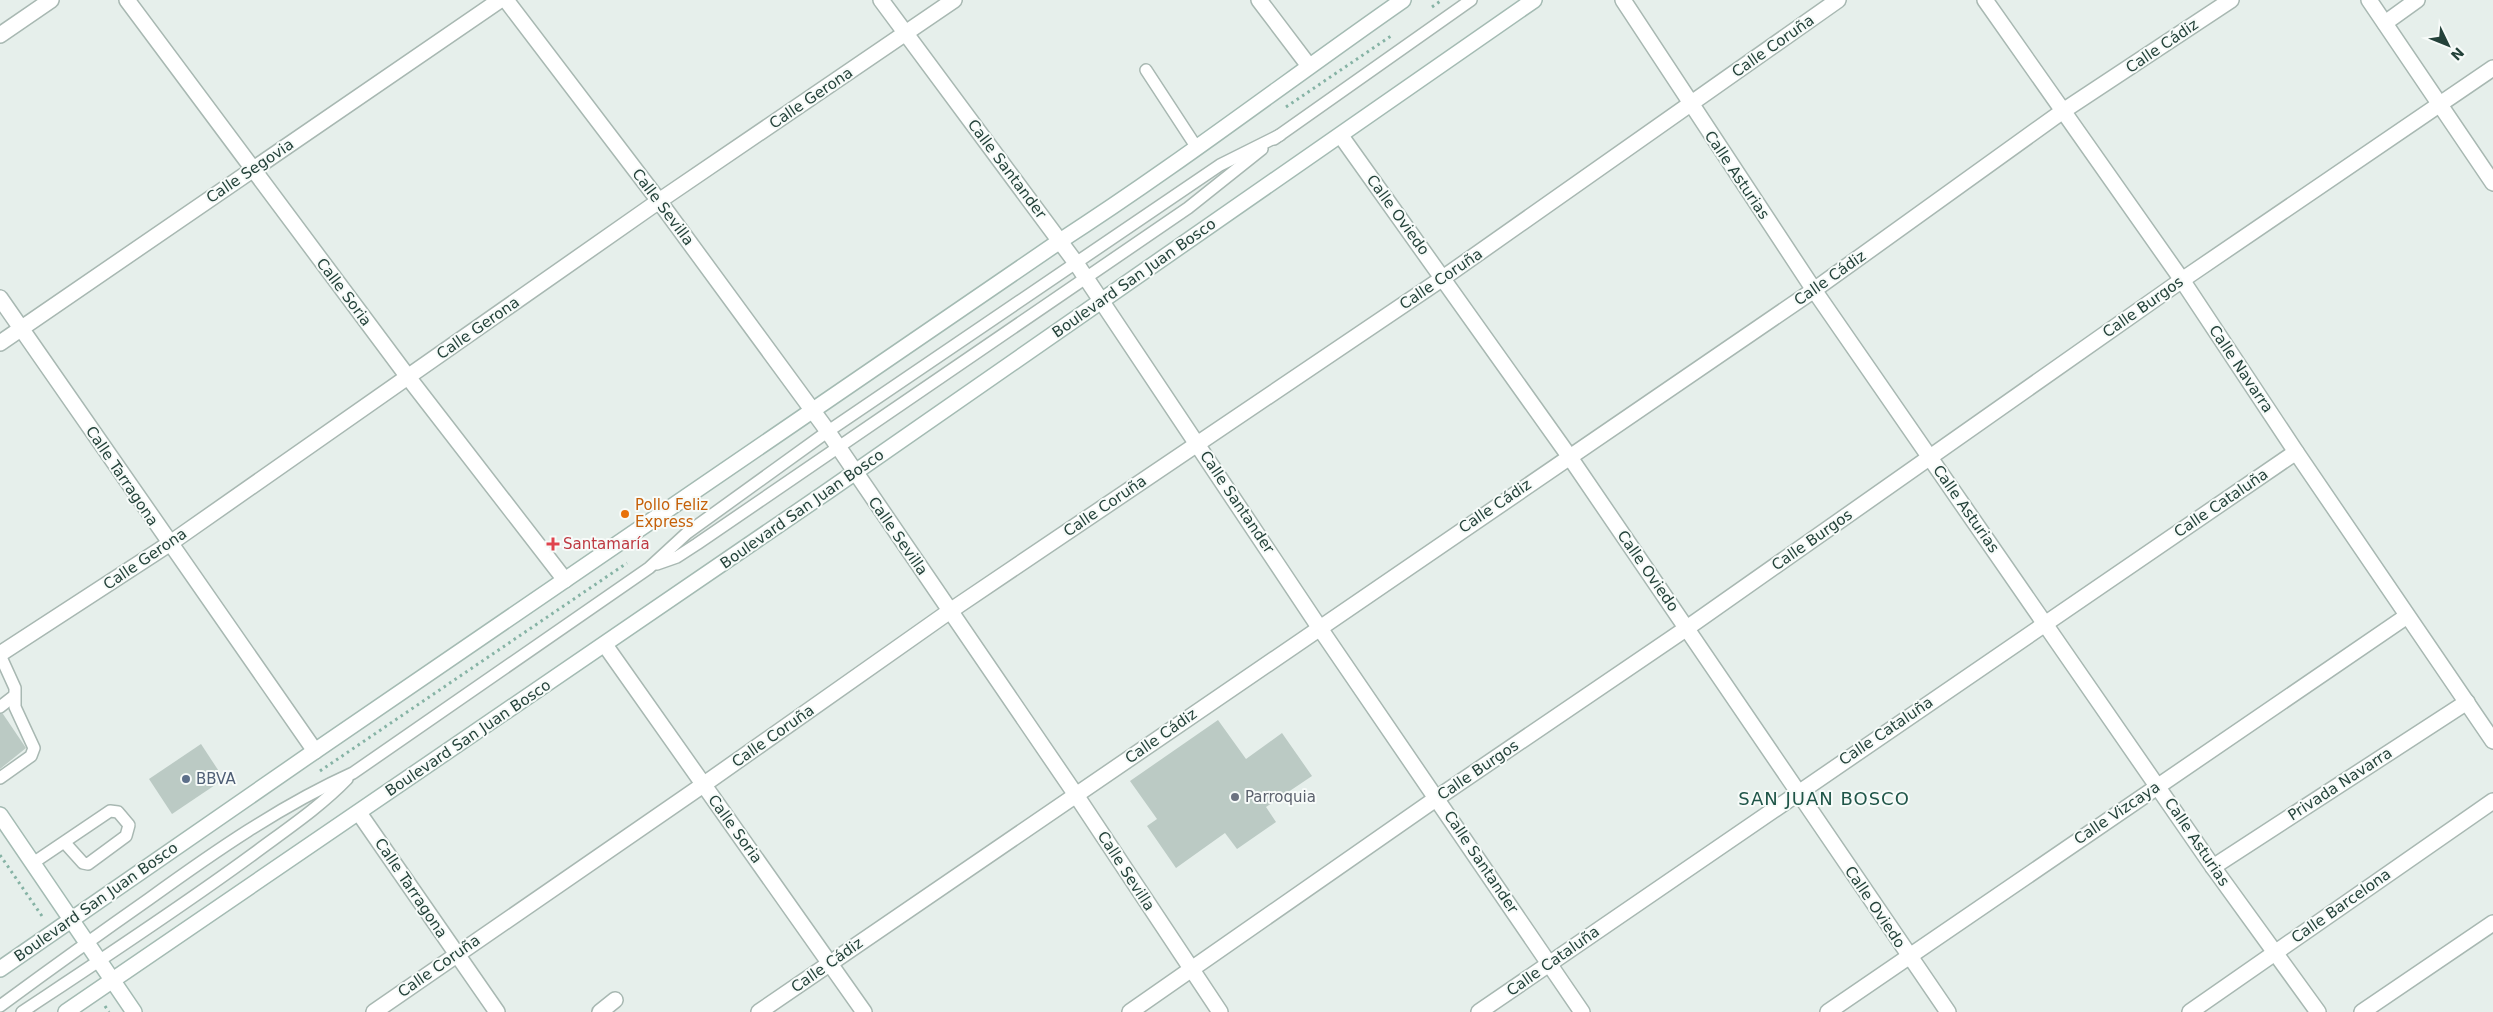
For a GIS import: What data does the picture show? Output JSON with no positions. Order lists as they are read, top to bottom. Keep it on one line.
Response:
{"streets":{"street":["Calle Coruña","Calle Cádiz","Calle Gerona","Calle Santander","Calle Segovia","Calle Asturias","Calle Sevilla","Calle Oviedo","Boulevard San Juan Bosco","Calle Soria","Calle Burgos","Calle Navarra","Calle Tarragona","Calle Cataluña","Privada Navarra","Calle Vizcaya","Calle Barcelona"]},"crossings":[["Calle Coruña","Calle Santander"],["Calle Coruña","Calle Asturias"],["Calle Coruña","Calle Sevilla"],["Calle Coruña","Calle Oviedo"],["Calle Coruña","Calle Soria"],["Calle Coruña","Calle Tarragona"],["Calle Cádiz","Calle Santander"],["Calle Cádiz","Calle Asturias"],["Calle Cádiz","Calle Sevilla"],["Calle Cádiz","Calle Oviedo"],["Calle Cádiz","Calle Soria"],["Calle Cádiz","Calle Navarra"],["Calle Gerona","Calle Santander"],["Calle Gerona","Calle Sevilla"],["Calle Gerona","Calle Soria"],["Calle Gerona","Calle Tarragona"],["Calle Santander","Boulevard San Juan Bosco"],["Calle Santander","Calle Burgos"],["Calle Santander","Calle Cataluña"],["Calle Segovia","Calle Soria"],["Calle Segovia","Calle Tarragona"],["Calle Asturias","Calle Burgos"],["Calle Asturias","Calle Cataluña"],["Calle Asturias","Privada Navarra"],["Calle Asturias","Calle Vizcaya"],["Calle Asturias","Calle Barcelona"],["Calle Sevilla","Boulevard San Juan Bosco"],["Calle Sevilla","Calle Burgos"],["Calle Oviedo","Boulevard San Juan Bosco"],["Calle Oviedo","Calle Burgos"],["Calle Oviedo","Calle Cataluña"],["Calle Oviedo","Calle Vizcaya"],["Boulevard San Juan Bosco","Calle Soria"],["Boulevard San Juan Bosco","Calle Tarragona"],["Calle Burgos","Calle Navarra"],["Calle Navarra","Calle Cataluña"],["Calle Navarra","Privada Navarra"],["Calle Navarra","Calle Vizcaya"]],"districts":["SAN JUAN BOSCO"],"places":{"other":["Pollo Feliz Express","BBVA","Parroquia"],"health":["Santamaría"]},"north":"bottom right"}
